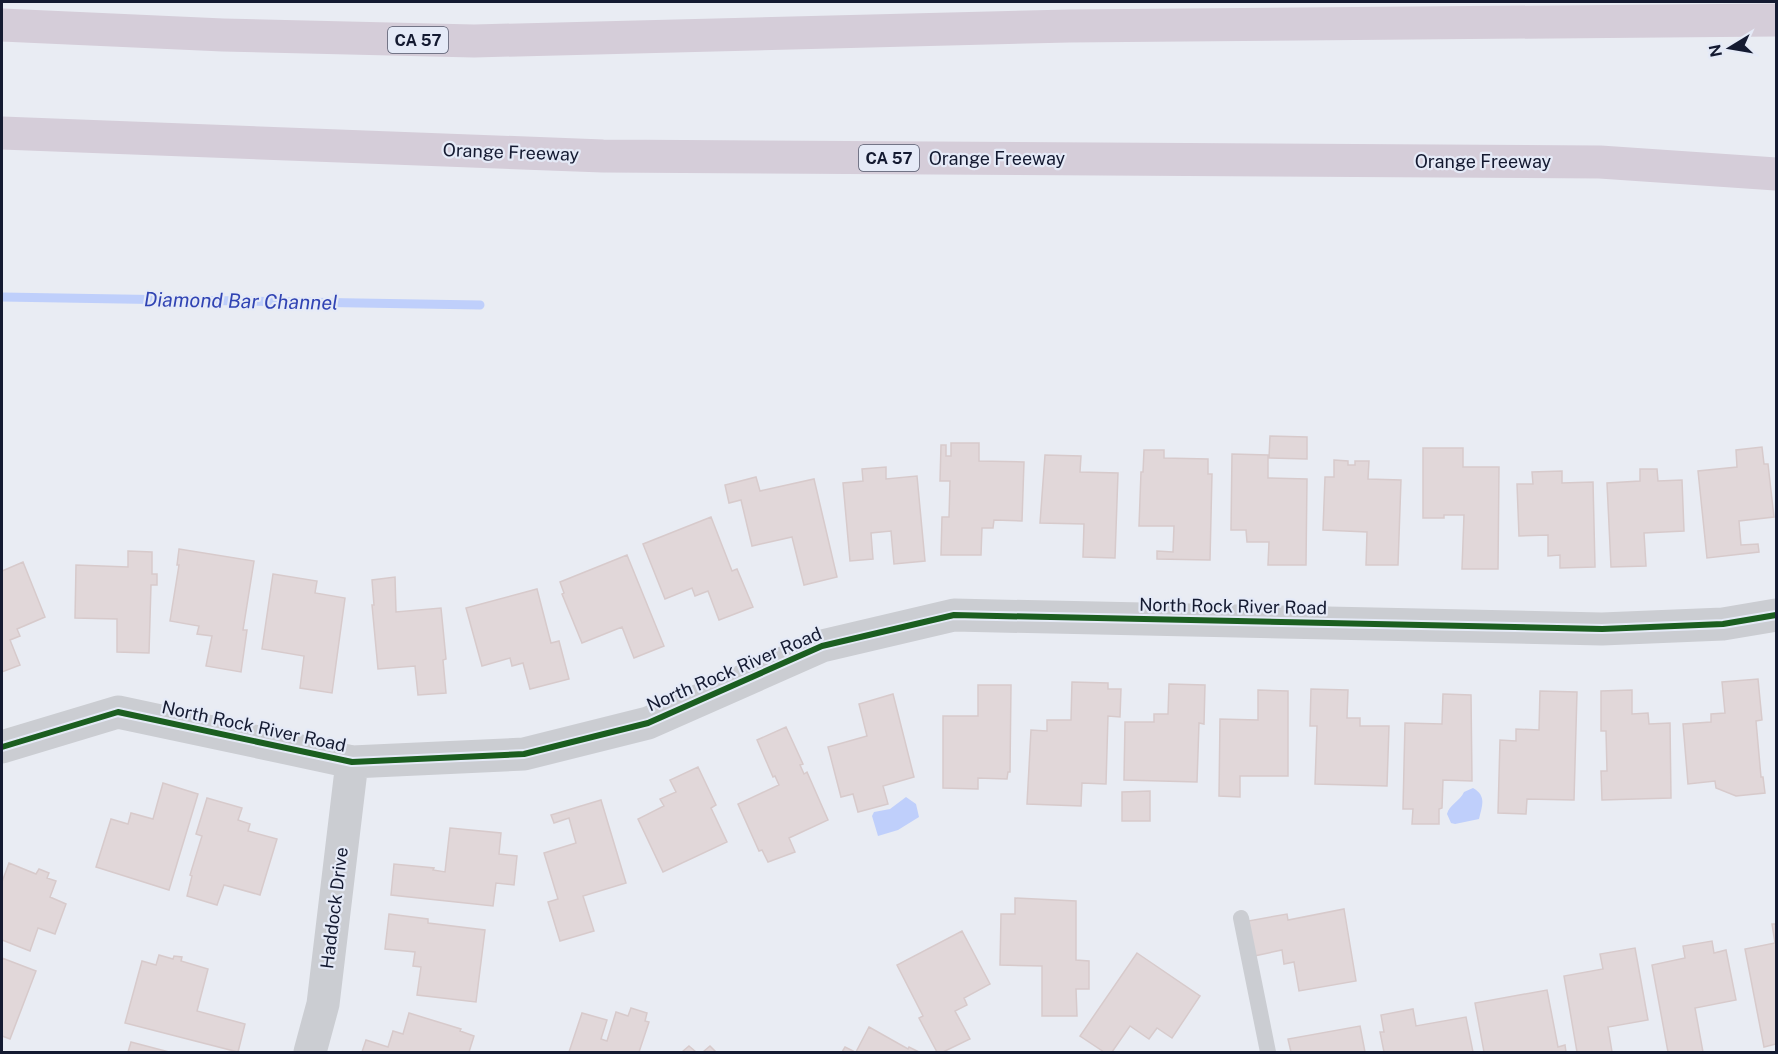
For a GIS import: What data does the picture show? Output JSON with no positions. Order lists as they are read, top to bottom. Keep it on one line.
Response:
{"streets":{"highway":["CA 57","Orange Freeway"],"street":["North Rock River Road","Haddock Drive"]},"crossings":[["North Rock River Road","Haddock Drive"]],"water":["Diamond Bar Channel"],"north":"left"}
